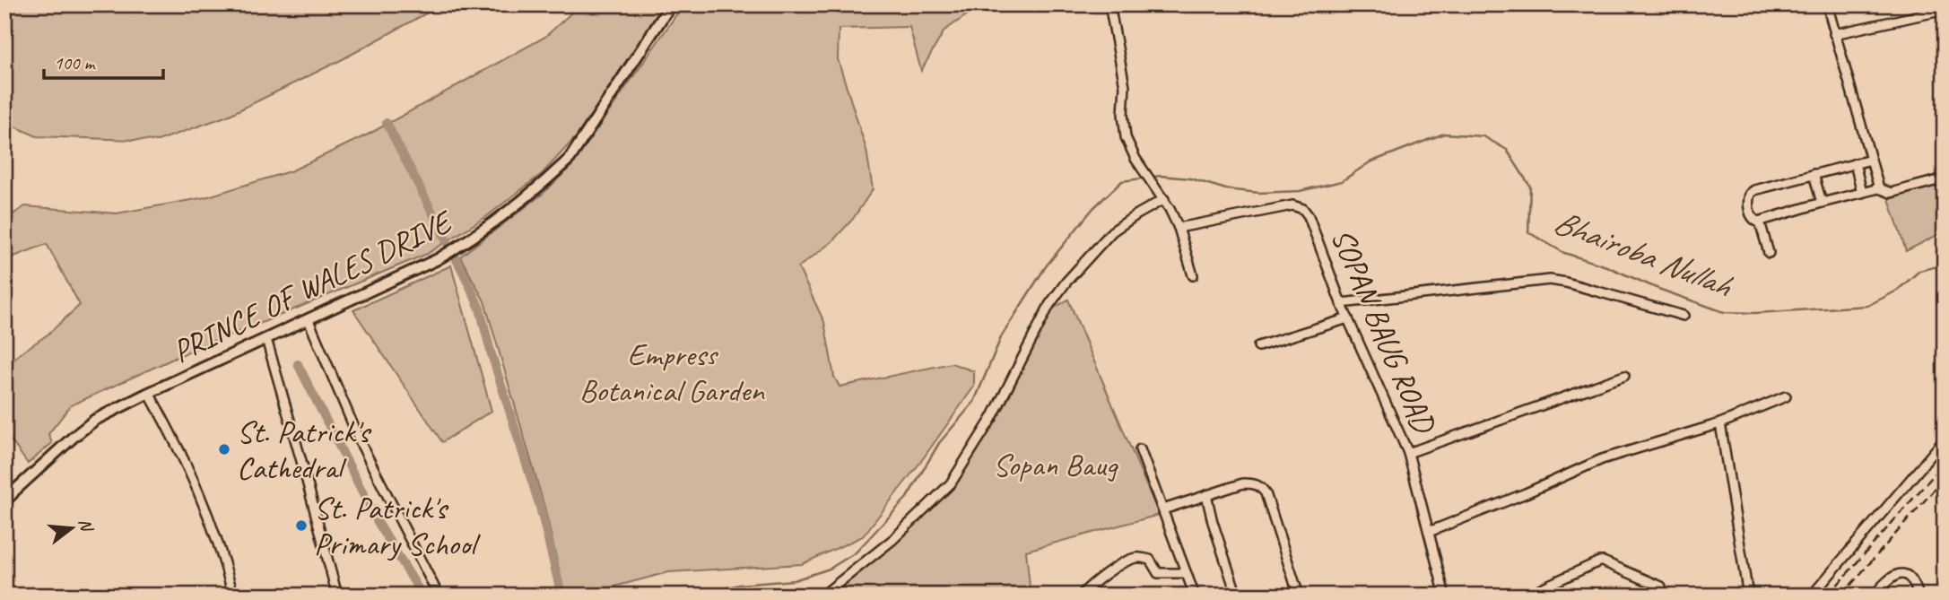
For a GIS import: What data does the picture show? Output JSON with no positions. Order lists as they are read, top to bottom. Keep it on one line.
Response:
{"streets":{"main road":["PRINCE OF WALES DRIVE"],"street":["SOPAN BAUG ROAD"]},"water":["Bhairoba Nullah"],"parks":["Empress Botanical Garden","Sopan Baug"],"places":["St. Patrick's Cathedral","St. Patrick's Primary School"],"scale_bar":"100 m","north":"right"}
